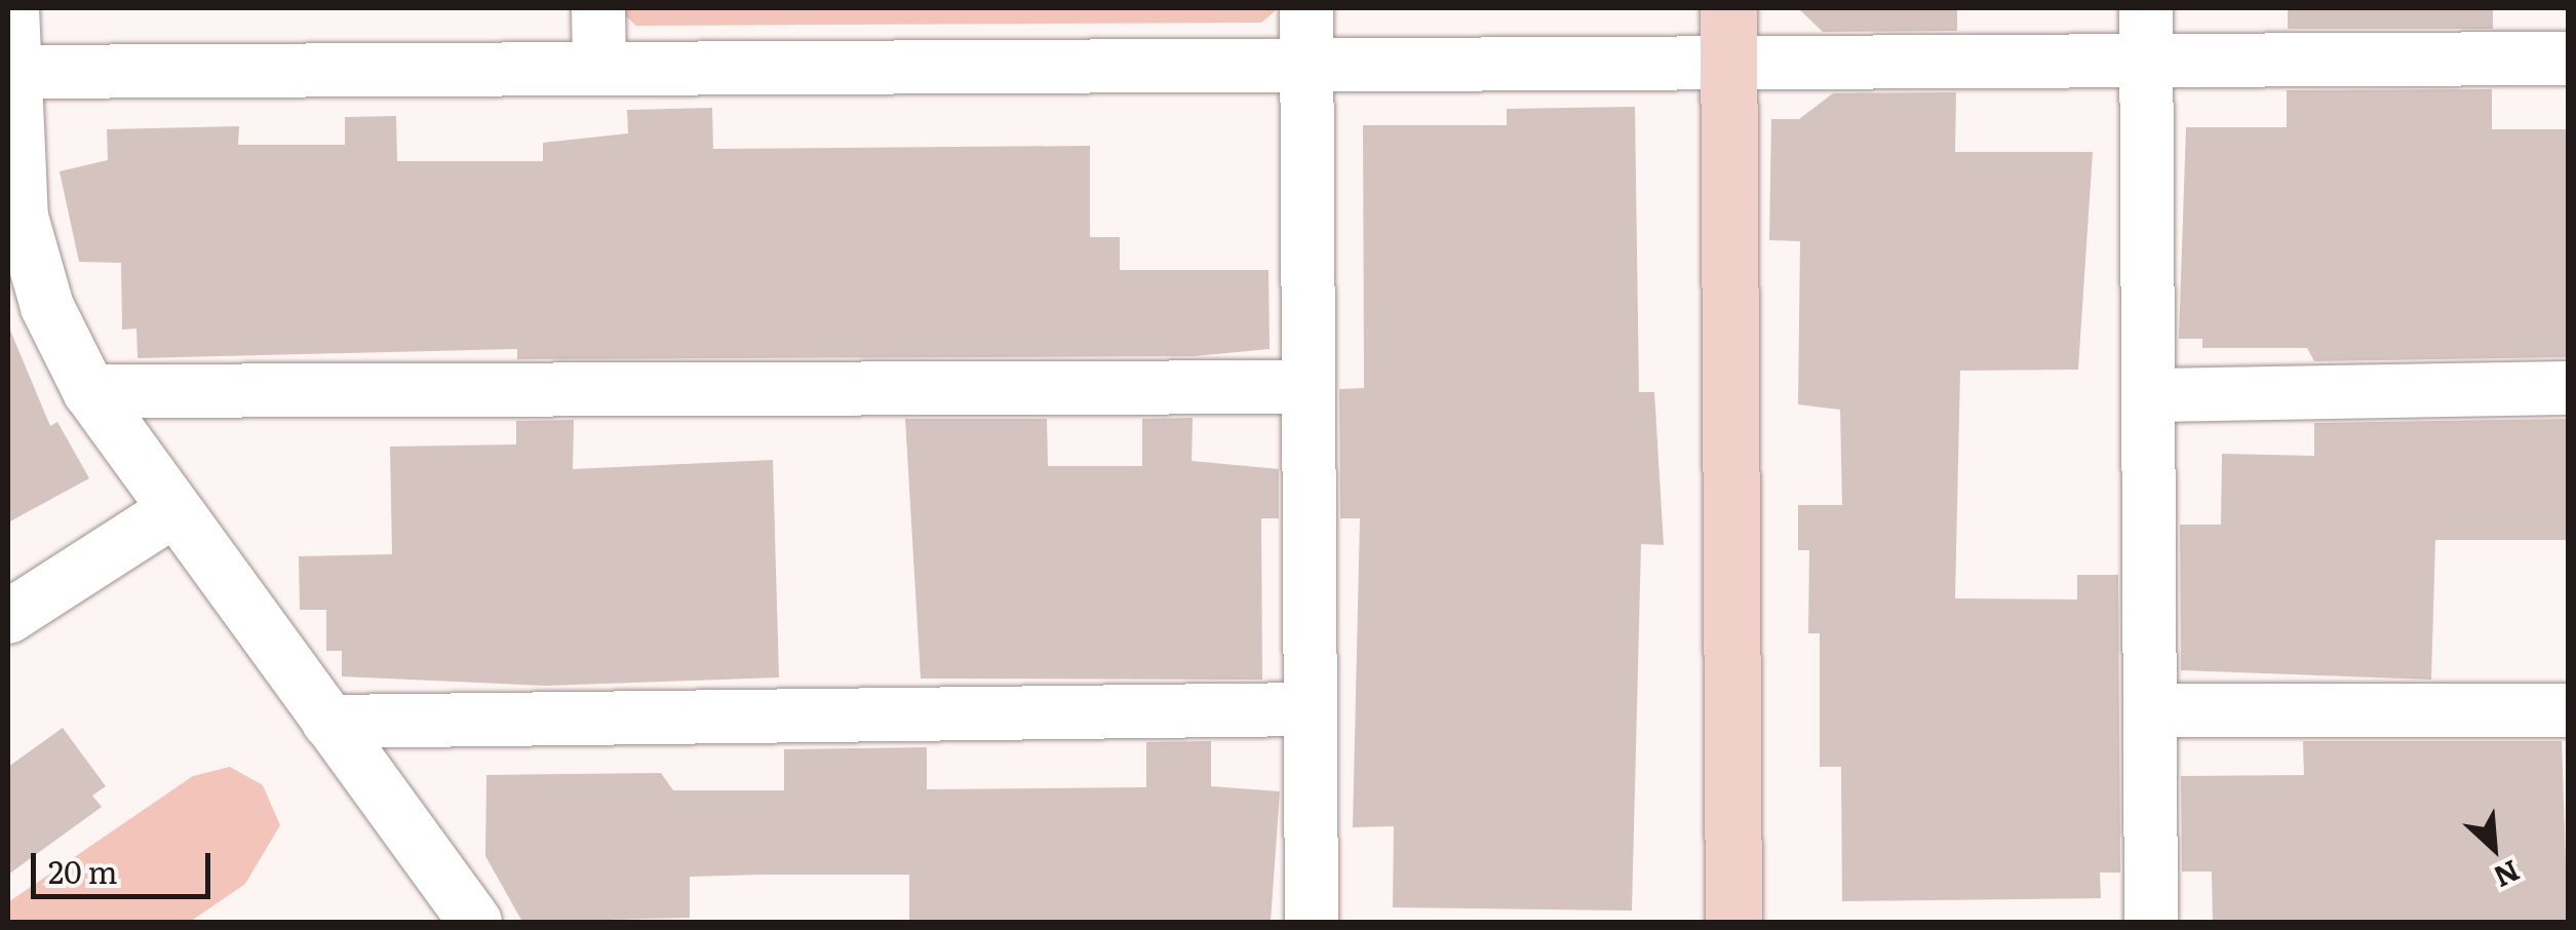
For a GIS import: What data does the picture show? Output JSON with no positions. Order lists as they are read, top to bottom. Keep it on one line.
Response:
{"scale_bar":"20 m","north":"bottom right"}
